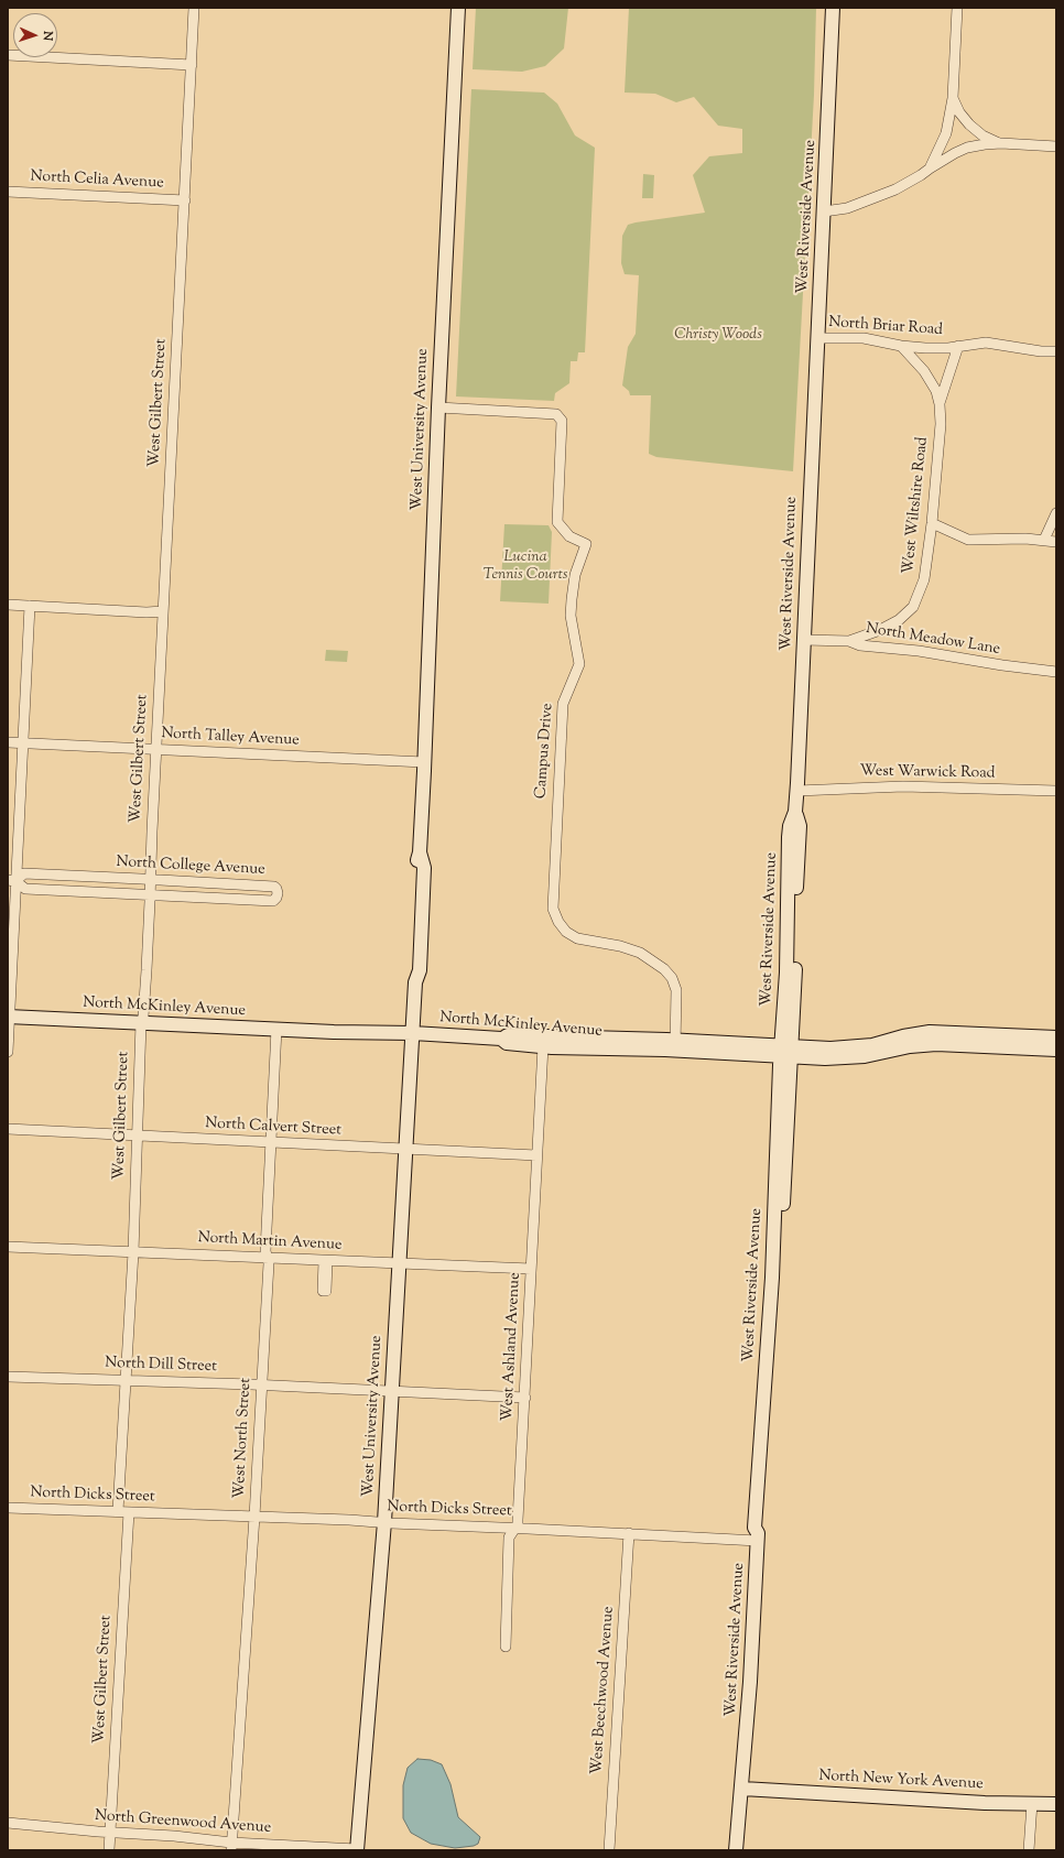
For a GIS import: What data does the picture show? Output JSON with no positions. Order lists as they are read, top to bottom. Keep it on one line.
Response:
{"streets":{"street":["North Celia Avenue","West Riverside Avenue","North Briar Road","West Gilbert Street","West University Avenue","West Wiltshire Road","North Meadow Lane","North Talley Avenue","Campus Drive","West Warwick Road","North College Avenue","North McKinley Avenue","North Calvert Street","North Martin Avenue","West Ashland Avenue","North Dill Street","West North Street","North Dicks Street","West Beechwood Avenue","North New York Avenue","North Greenwood Avenue"]},"crossings":[["North Celia Avenue","West Gilbert Street"],["West Riverside Avenue","North Briar Road"],["West Riverside Avenue","North Meadow Lane"],["West Riverside Avenue","West Warwick Road"],["West Riverside Avenue","North McKinley Avenue"],["West Riverside Avenue","North Dicks Street"],["West Riverside Avenue","North New York Avenue"],["North Briar Road","West Wiltshire Road"],["West Gilbert Street","North Talley Avenue"],["West Gilbert Street","North College Avenue"],["West Gilbert Street","North McKinley Avenue"],["West Gilbert Street","North Calvert Street"],["West Gilbert Street","North Martin Avenue"],["West Gilbert Street","North Dill Street"],["West Gilbert Street","North Dicks Street"],["West Gilbert Street","North Greenwood Avenue"],["West University Avenue","North Talley Avenue"],["West University Avenue","Campus Drive"],["West University Avenue","North McKinley Avenue"],["West University Avenue","North Calvert Street"],["West University Avenue","North Martin Avenue"],["West University Avenue","North Dill Street"],["West University Avenue","North Dicks Street"],["West University Avenue","North Greenwood Avenue"],["West Wiltshire Road","North Meadow Lane"],["Campus Drive","North McKinley Avenue"],["North McKinley Avenue","West Ashland Avenue"],["North McKinley Avenue","West North Street"],["North Calvert Street","West Ashland Avenue"],["North Calvert Street","West North Street"],["North Martin Avenue","West Ashland Avenue"],["North Martin Avenue","West North Street"],["West Ashland Avenue","North Dill Street"],["West Ashland Avenue","North Dicks Street"],["North Dill Street","West North Street"],["West North Street","North Dicks Street"],["West North Street","North Greenwood Avenue"],["North Dicks Street","West Beechwood Avenue"]],"parks":["Christy Woods","Lucina Tennis Courts"],"north":"right"}
